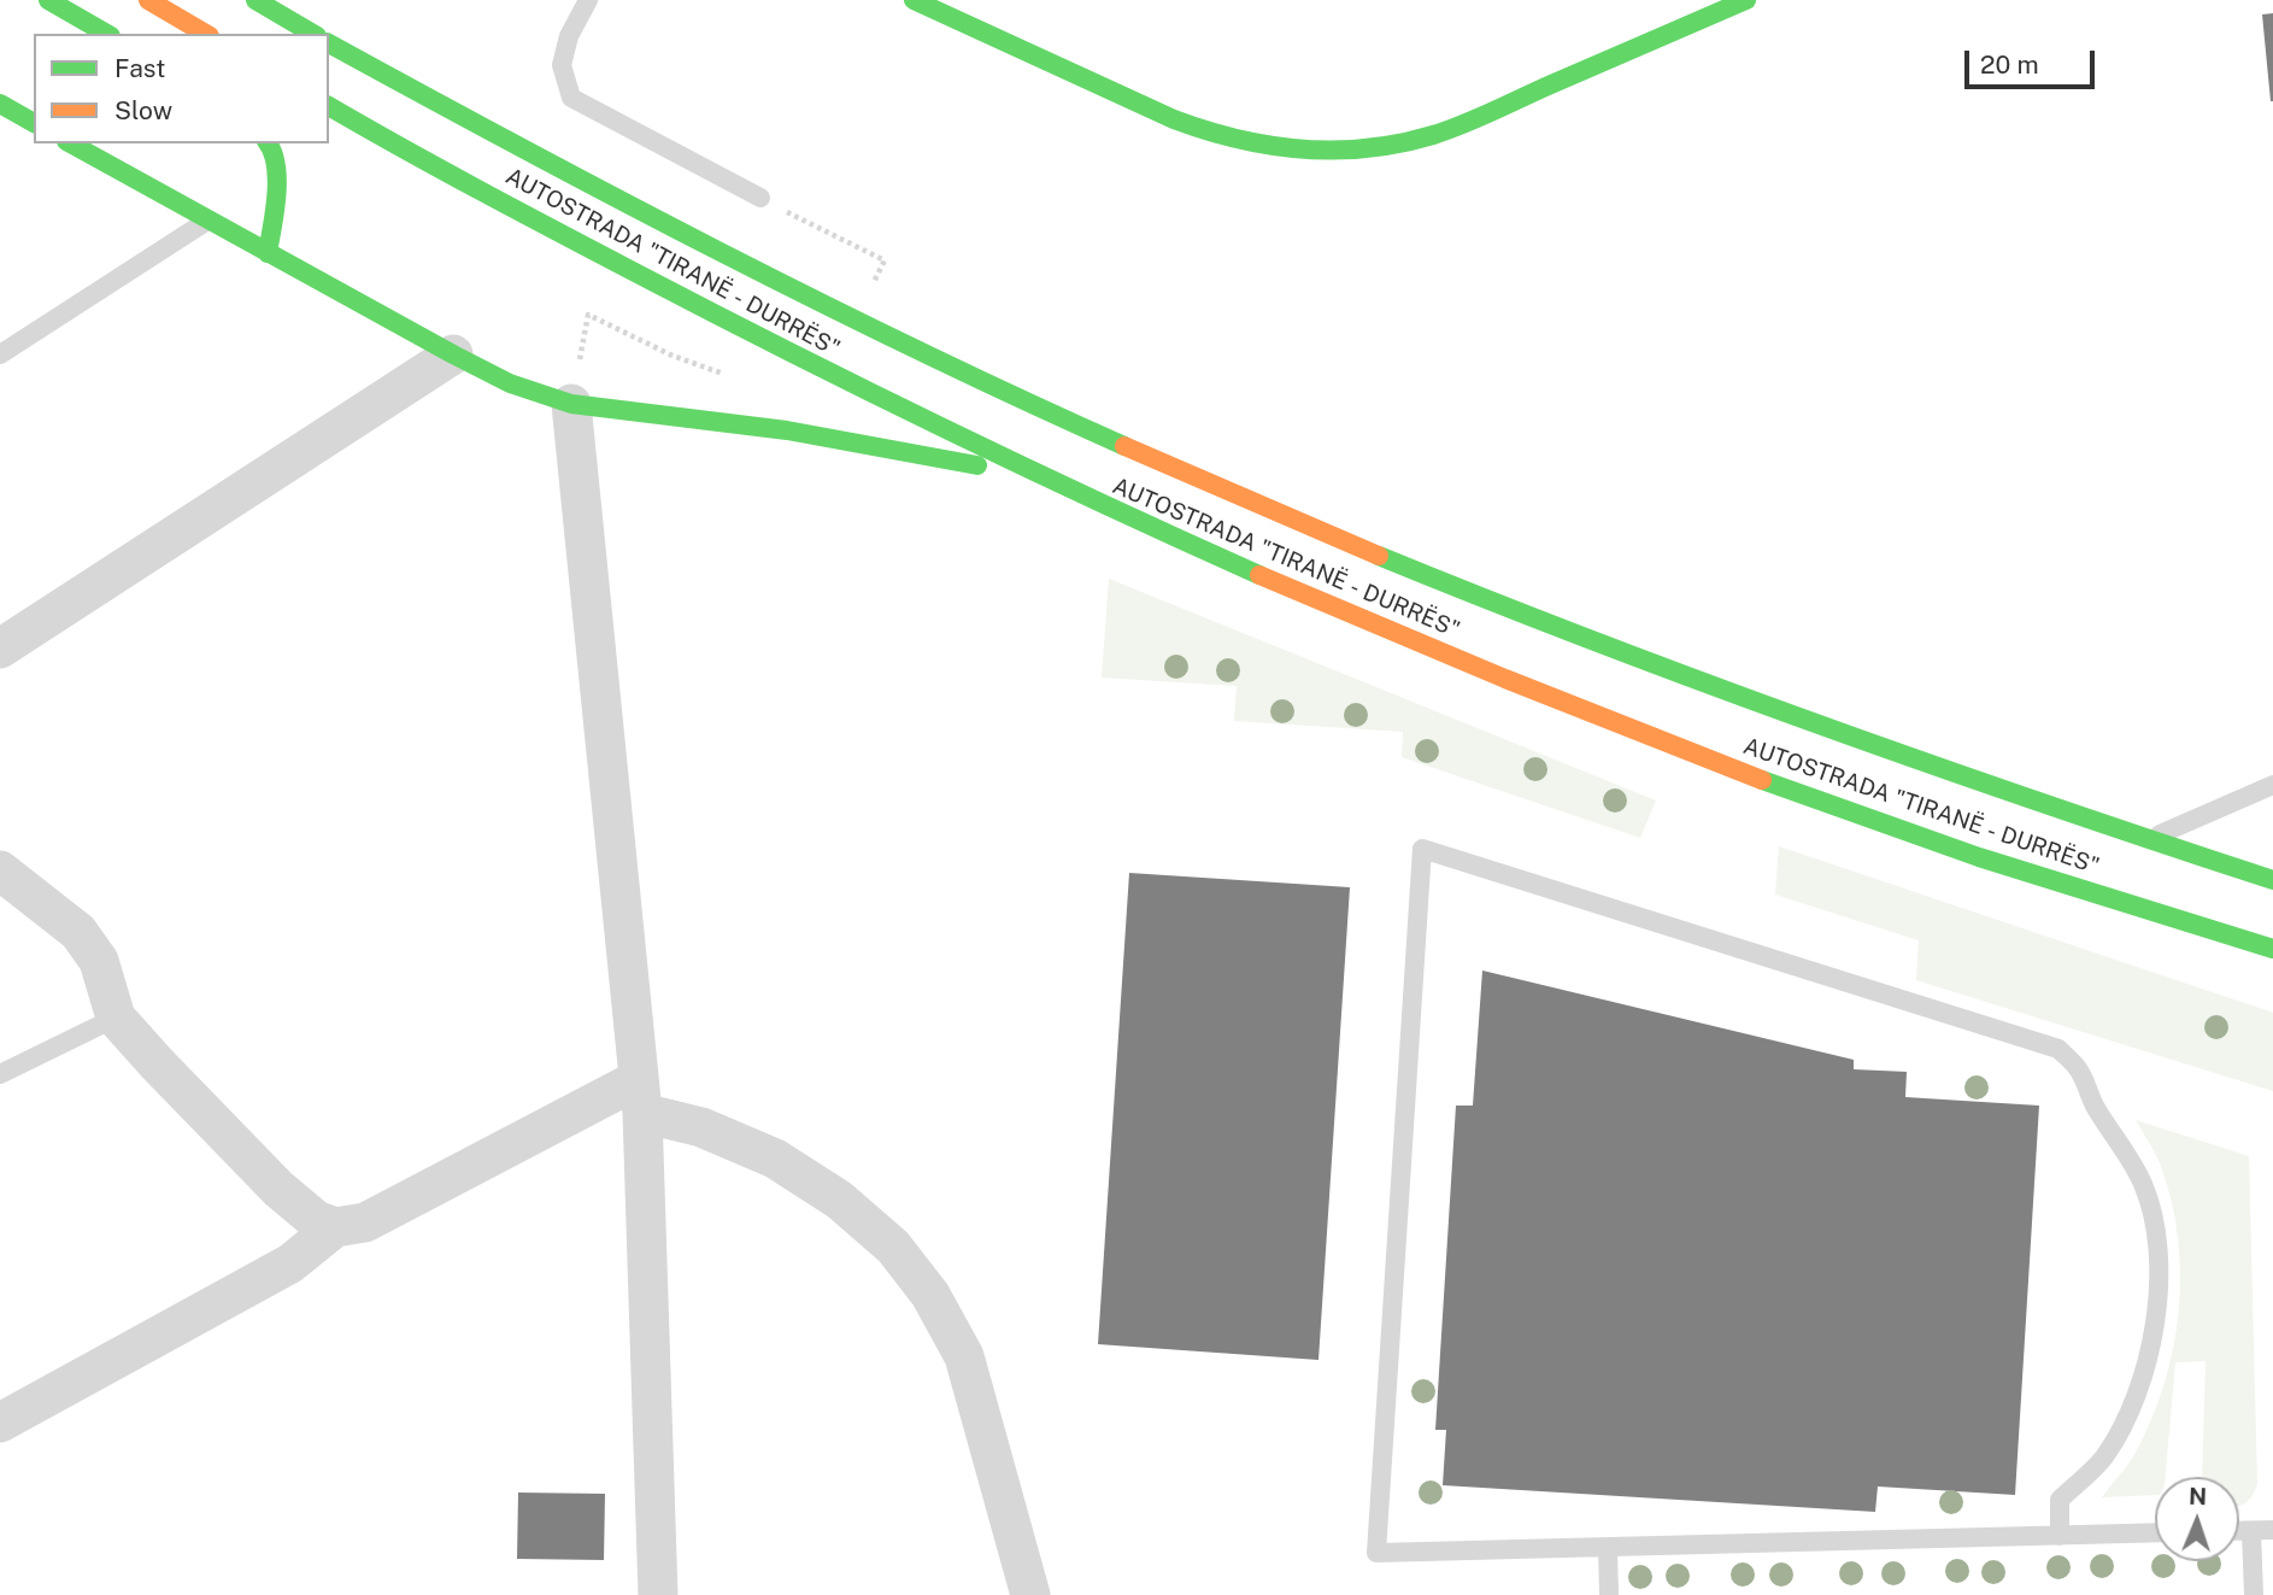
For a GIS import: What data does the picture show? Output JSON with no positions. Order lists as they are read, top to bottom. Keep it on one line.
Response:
{"streets":{"main road":["AUTOSTRADA \"TIRANË - DURRËS\""]},"legend":["Fast","Slow"],"scale_bar":"20 m","north":"top"}
